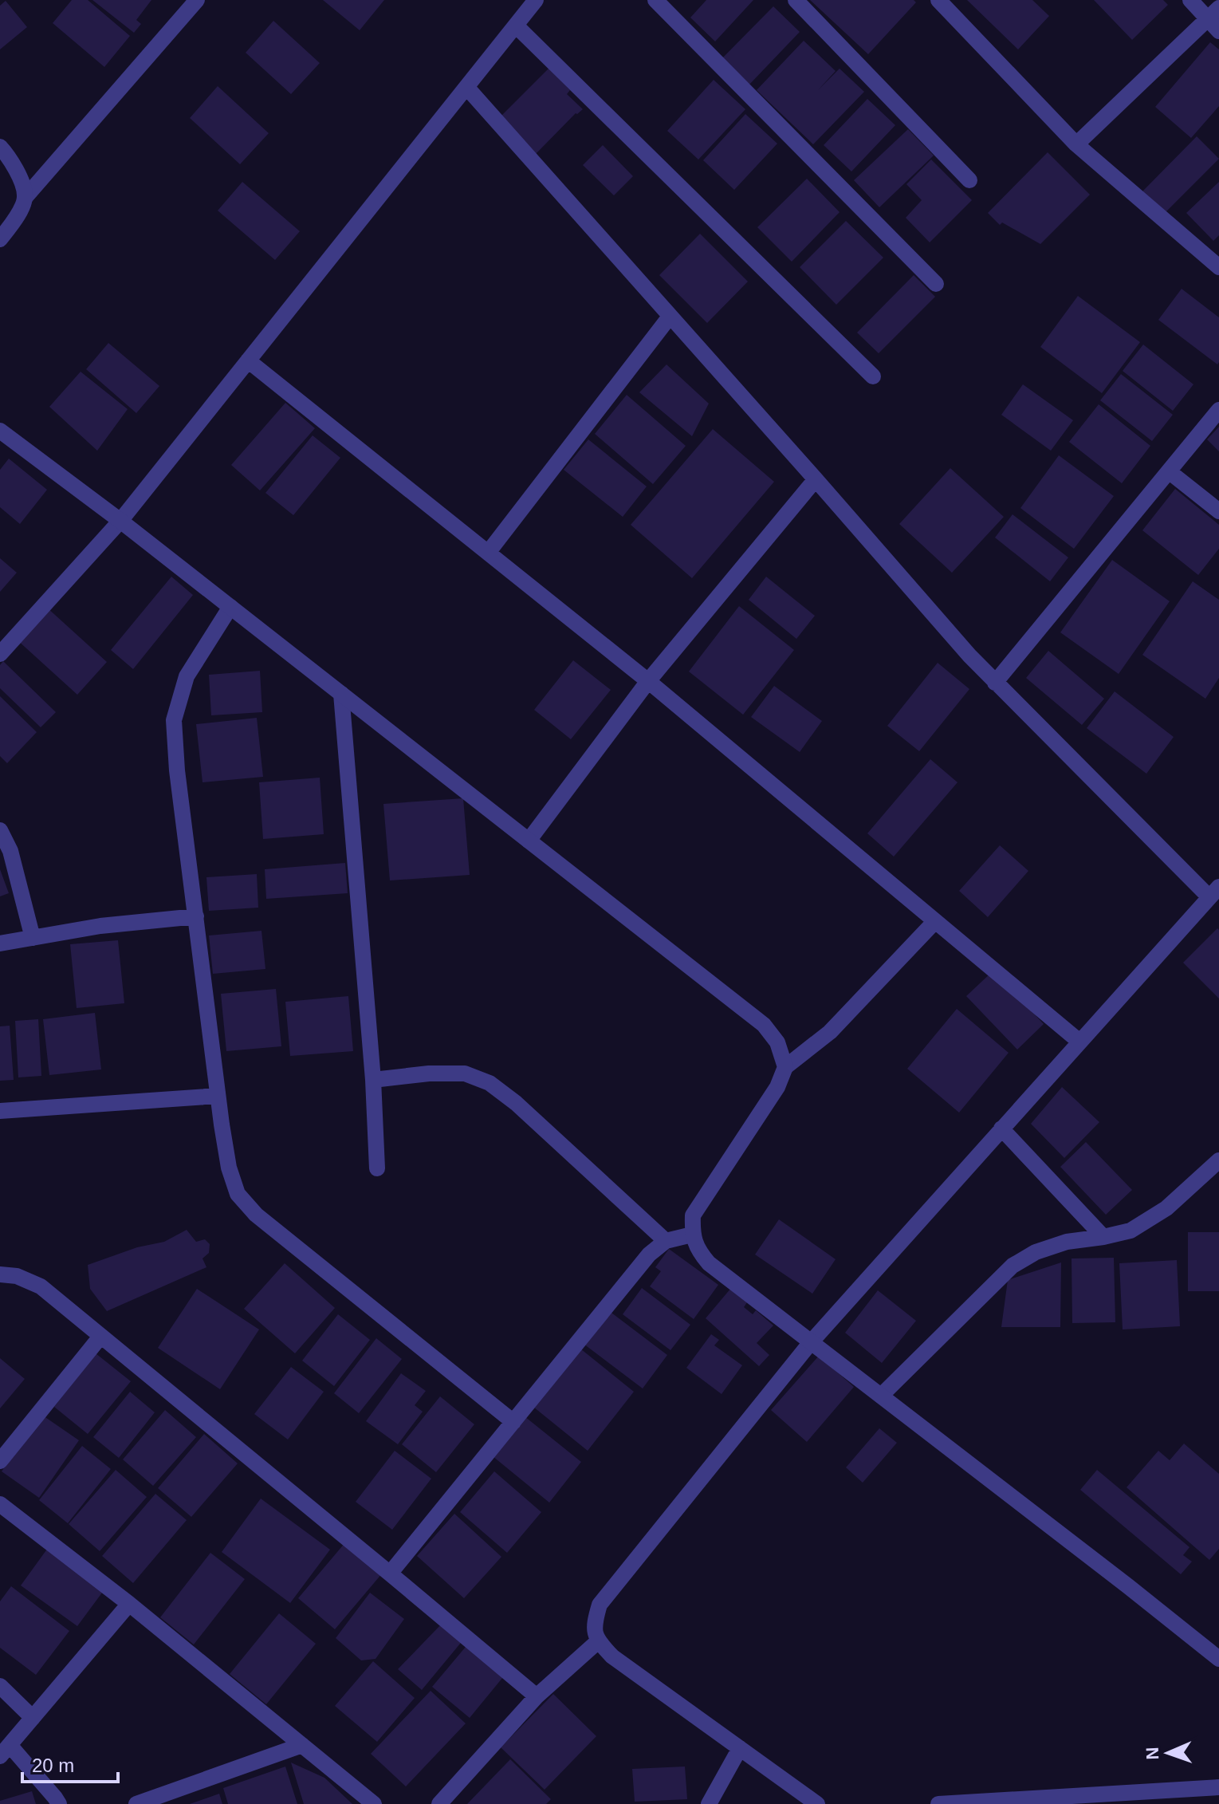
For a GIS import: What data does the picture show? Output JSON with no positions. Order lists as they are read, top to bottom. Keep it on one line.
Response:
{"scale_bar":"20 m","north":"left"}
